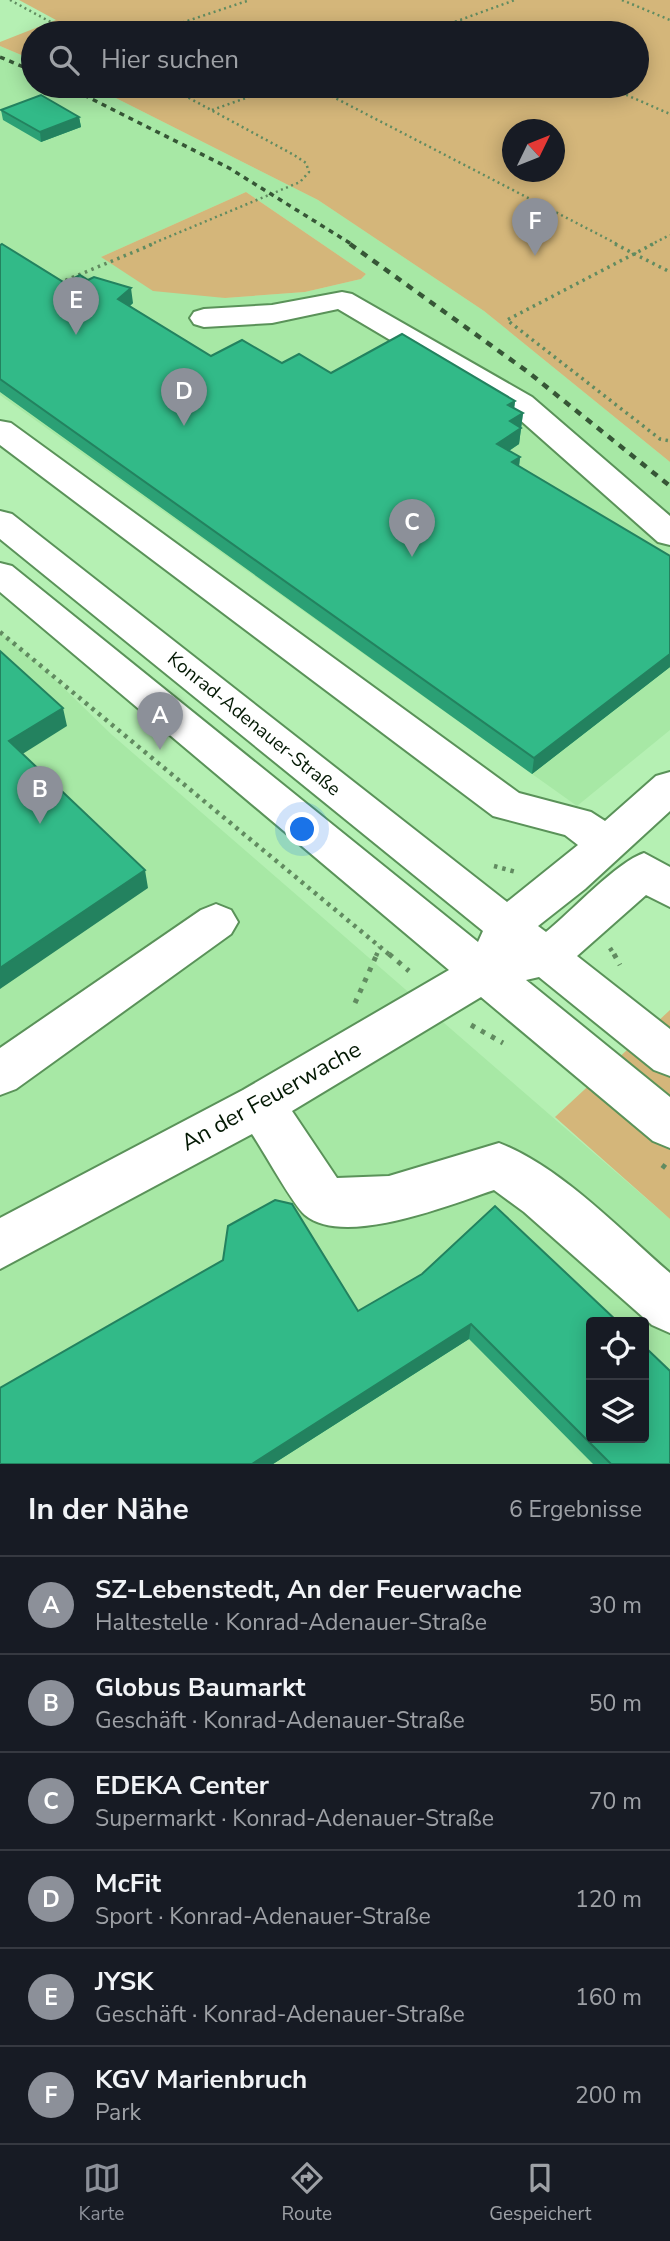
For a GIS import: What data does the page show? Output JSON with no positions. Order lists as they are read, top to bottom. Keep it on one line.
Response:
{"streets":{"street":["Konrad-Adenauer-Straße","An der Feuerwache"]},"crossings":[["Konrad-Adenauer-Straße","An der Feuerwache"]],"north":"top right","page":{"search":"Hier suchen","pins":["F","E","D","C","A","B"],"heading":["In der Nähe","6 Ergebnisse"],"list":[{"mark":"A","name":"SZ-Lebenstedt, An der Feuerwache","note":"Haltestelle · Konrad-Adenauer-Straße","value":"30 m"},{"mark":"B","name":"Globus Baumarkt","note":"Geschäft · Konrad-Adenauer-Straße","value":"50 m"},{"mark":"C","name":"EDEKA Center","note":"Supermarkt · Konrad-Adenauer-Straße","value":"70 m"},{"mark":"D","name":"McFit","note":"Sport · Konrad-Adenauer-Straße","value":"120 m"},{"mark":"E","name":"JYSK","note":"Geschäft · Konrad-Adenauer-Straße","value":"160 m"},{"mark":"F","name":"KGV Marienbruch","note":"Park","value":"200 m"}],"nav":["Karte","Route","Gespeichert"]}}
